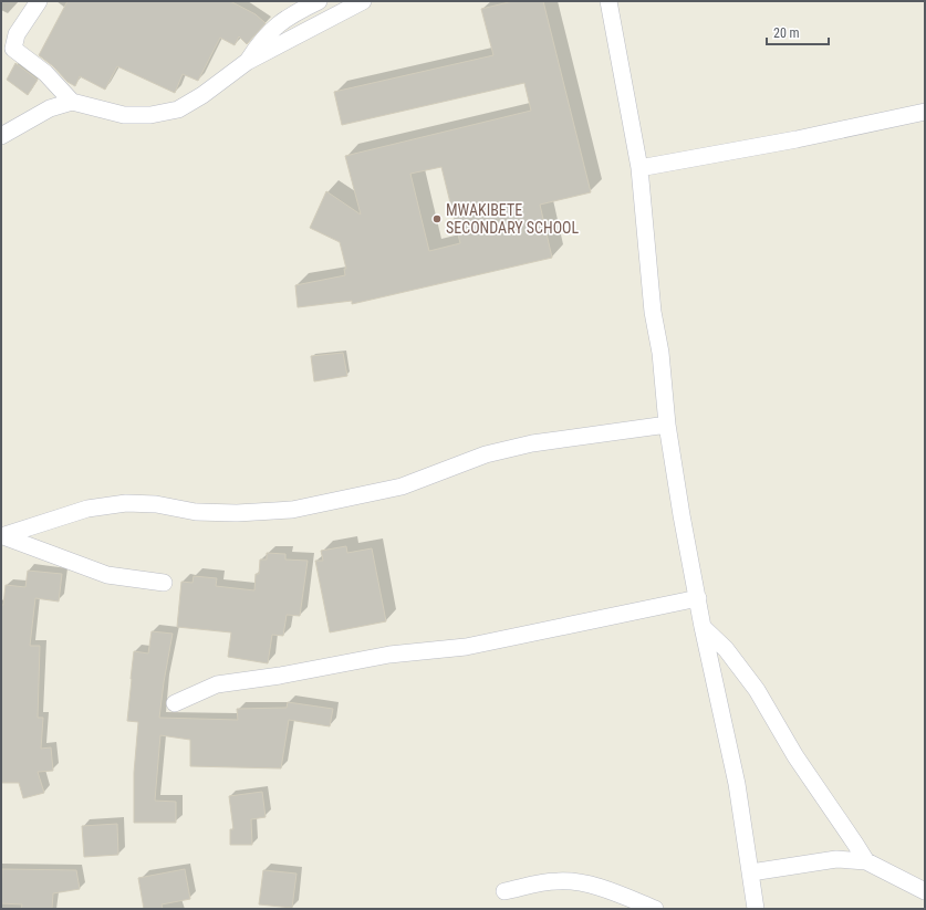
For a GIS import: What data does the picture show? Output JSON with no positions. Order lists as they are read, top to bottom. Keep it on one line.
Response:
{"places":["MWAKIBETE SECONDARY SCHOOL"],"scale_bar":"20 m"}
